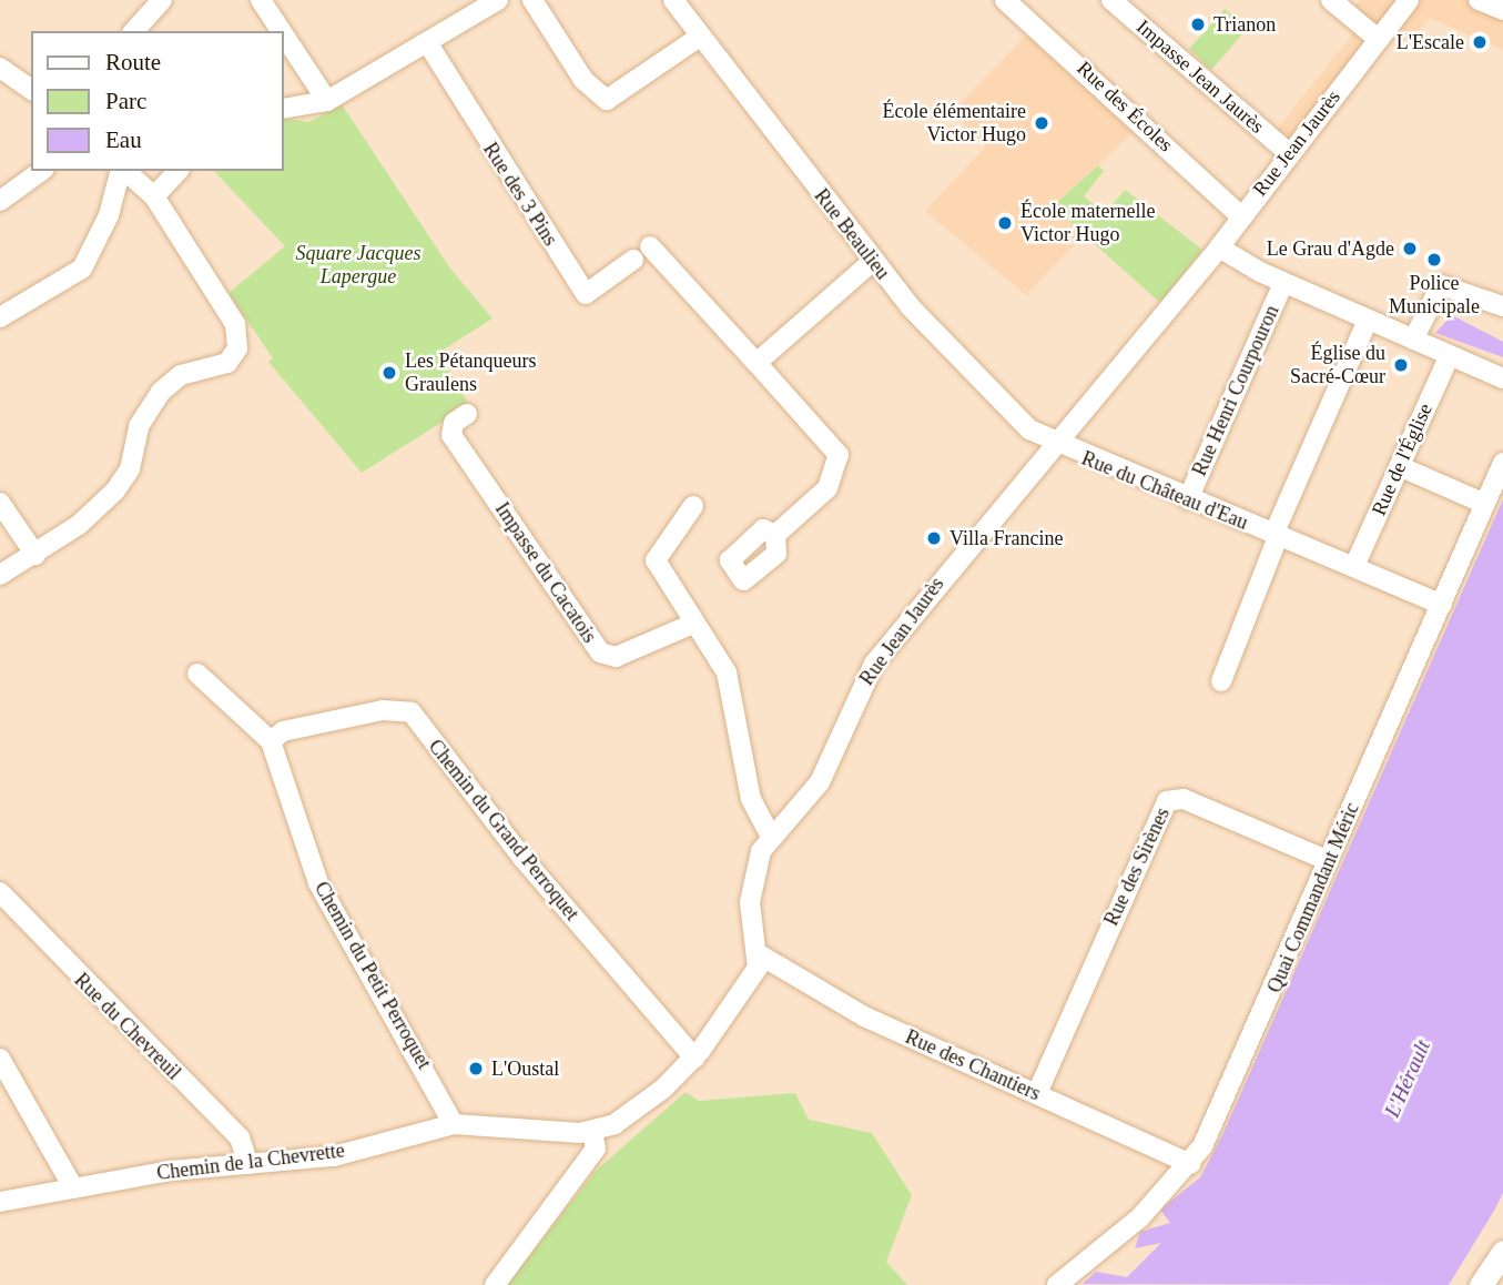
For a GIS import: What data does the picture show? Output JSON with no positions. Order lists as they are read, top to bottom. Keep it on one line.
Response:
{"streets":{"street":["Impasse Jean Jaurès","Rue des Écoles","Rue Jean Jaurès","Rue des 3 Pins","Rue Beaulieu","Rue Henri Courpouron","Rue de l'Église","Rue du Château d'Eau","Impasse du Cacatois","Chemin du Grand Perroquet","Rue des Sirènes","Quai Commandant Méric","Chemin du Petit Perroquet","Rue du Chevreuil","Rue des Chantiers","Chemin de la Chevrette"]},"crossings":[["Impasse Jean Jaurès","Rue Jean Jaurès"],["Rue des Écoles","Rue Jean Jaurès"],["Rue Jean Jaurès","Rue Beaulieu"],["Rue Jean Jaurès","Rue du Château d'Eau"],["Rue Jean Jaurès","Rue des Chantiers"],["Rue Beaulieu","Rue du Château d'Eau"],["Rue Henri Courpouron","Rue du Château d'Eau"],["Chemin du Grand Perroquet","Chemin du Petit Perroquet"],["Rue des Sirènes","Quai Commandant Méric"],["Rue des Sirènes","Rue des Chantiers"],["Quai Commandant Méric","Rue des Chantiers"],["Chemin du Petit Perroquet","Chemin de la Chevrette"],["Rue du Chevreuil","Chemin de la Chevrette"]],"water":["L'Hérault"],"parks":["Square Jacques Lapergue"],"places":["Trianon","L'Escale","École élémentaire Victor Hugo","École maternelle Victor Hugo","Le Grau d'Agde","Police Municipale","Église du Sacré-Cœur","Les Pétanqueurs Graulens","Villa Francine","L'Oustal"],"legend":["Route","Parc","Eau"]}
